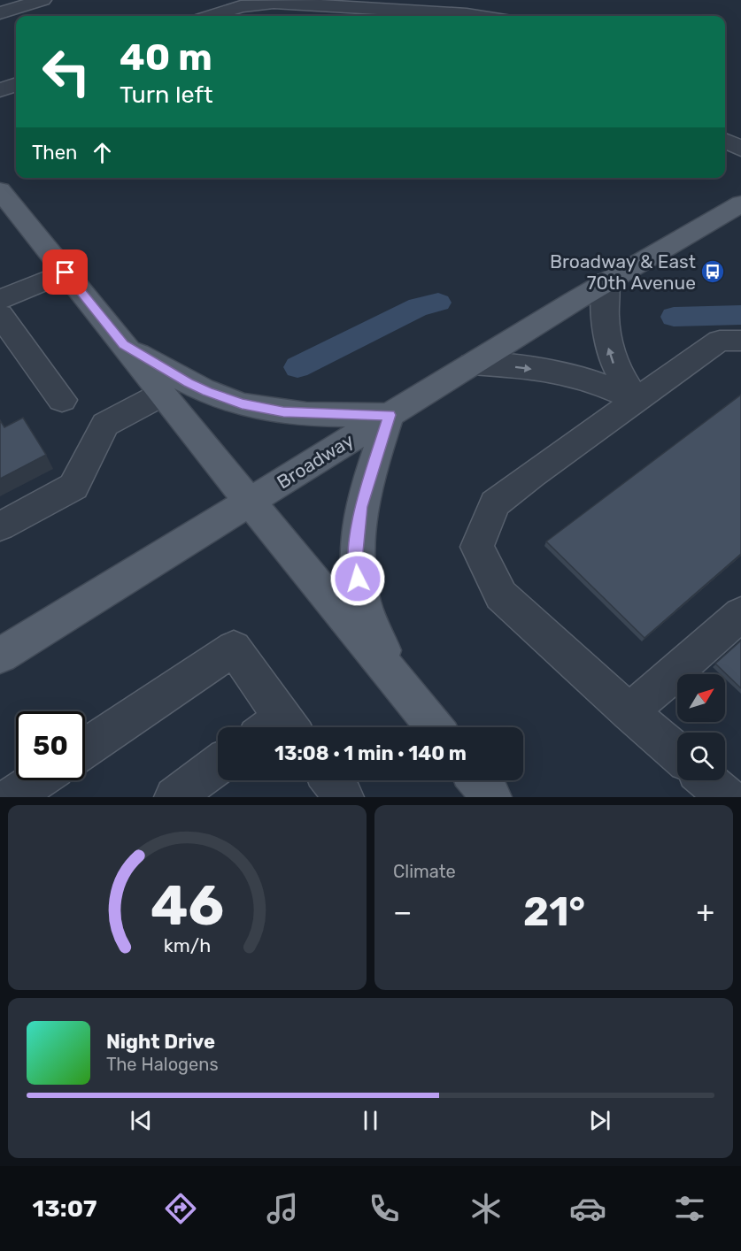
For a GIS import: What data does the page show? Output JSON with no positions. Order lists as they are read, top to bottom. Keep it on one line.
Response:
{"streets":{"main road":["Broadway"]},"places":{"bus stop":["Broadway & East 70th Avenue"]},"north":"top right","page":{"turn":["40 m","Turn left"],"then":"Then","limit":"50","trip":"13:08 · 1 min · 140 m","tile":"Climate","heat":["−","21°","+"],"song":["Night Drive","The Halogens"],"tabs":"13:07","gauge":["46","km/h"]}}
